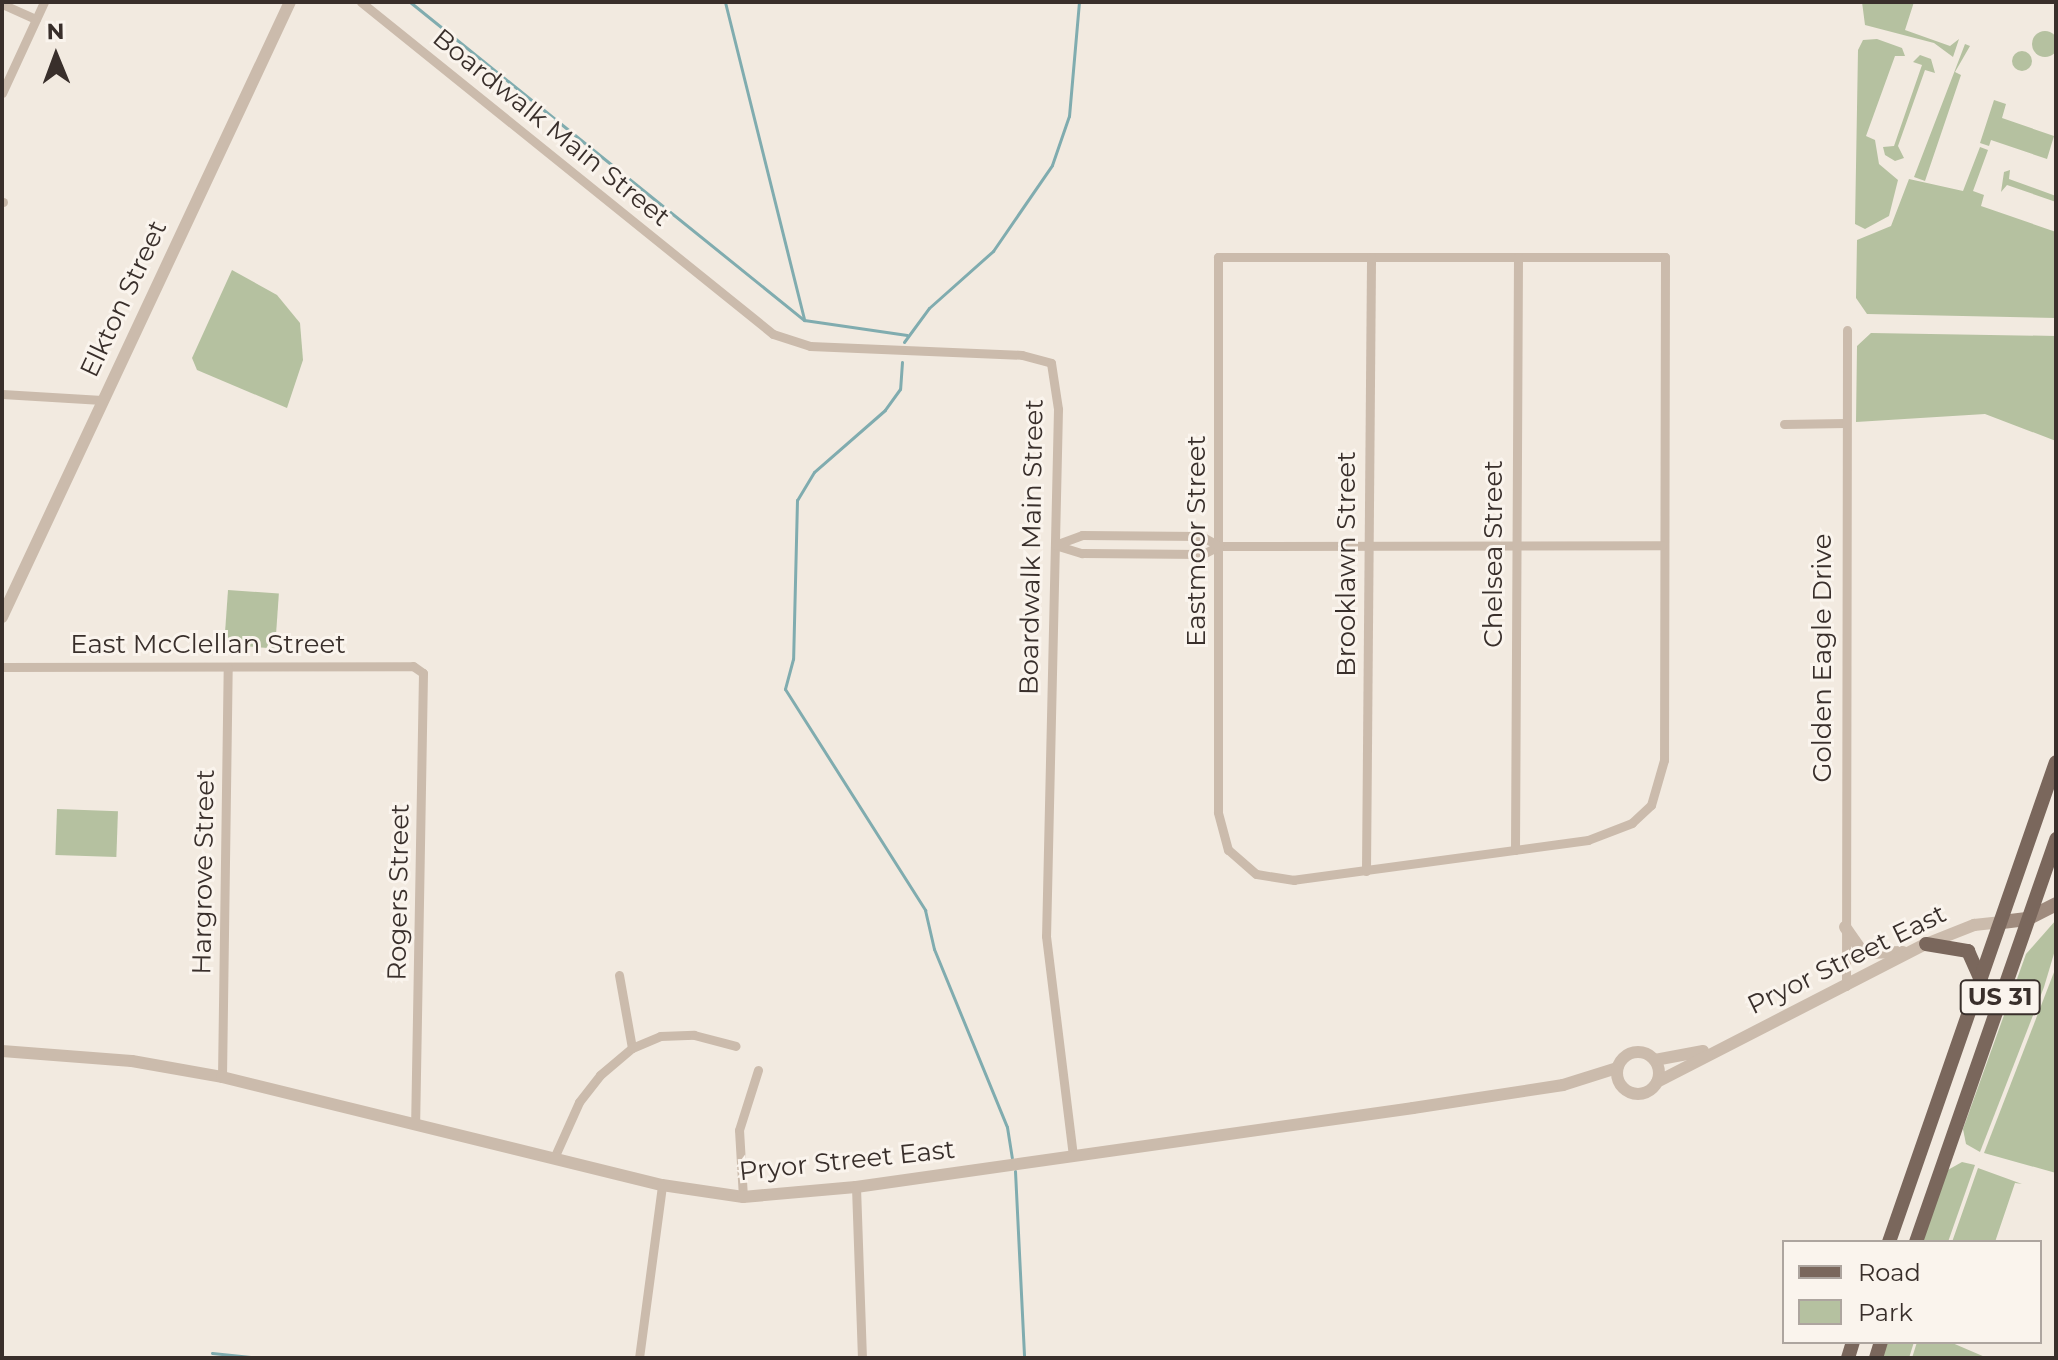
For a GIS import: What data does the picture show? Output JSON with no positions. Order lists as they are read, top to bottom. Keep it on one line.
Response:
{"streets":{"main road":["US 31"],"street":["Boardwalk Main Street","Elkton Street","Eastmoor Street","Chelsea Street","Brooklawn Street","East McClellan Street","Golden Eagle Drive","Hargrove Street","Rogers Street","Pryor Street East"]},"crossings":[["Boardwalk Main Street","Pryor Street East"],["Eastmoor Street","Chelsea Street"],["Eastmoor Street","Brooklawn Street"],["East McClellan Street","Hargrove Street"],["East McClellan Street","Rogers Street"],["Golden Eagle Drive","Pryor Street East"],["Hargrove Street","Pryor Street East"],["Rogers Street","Pryor Street East"],["Pryor Street East","US 31"]],"legend":["Road","Park"],"north":"top"}
